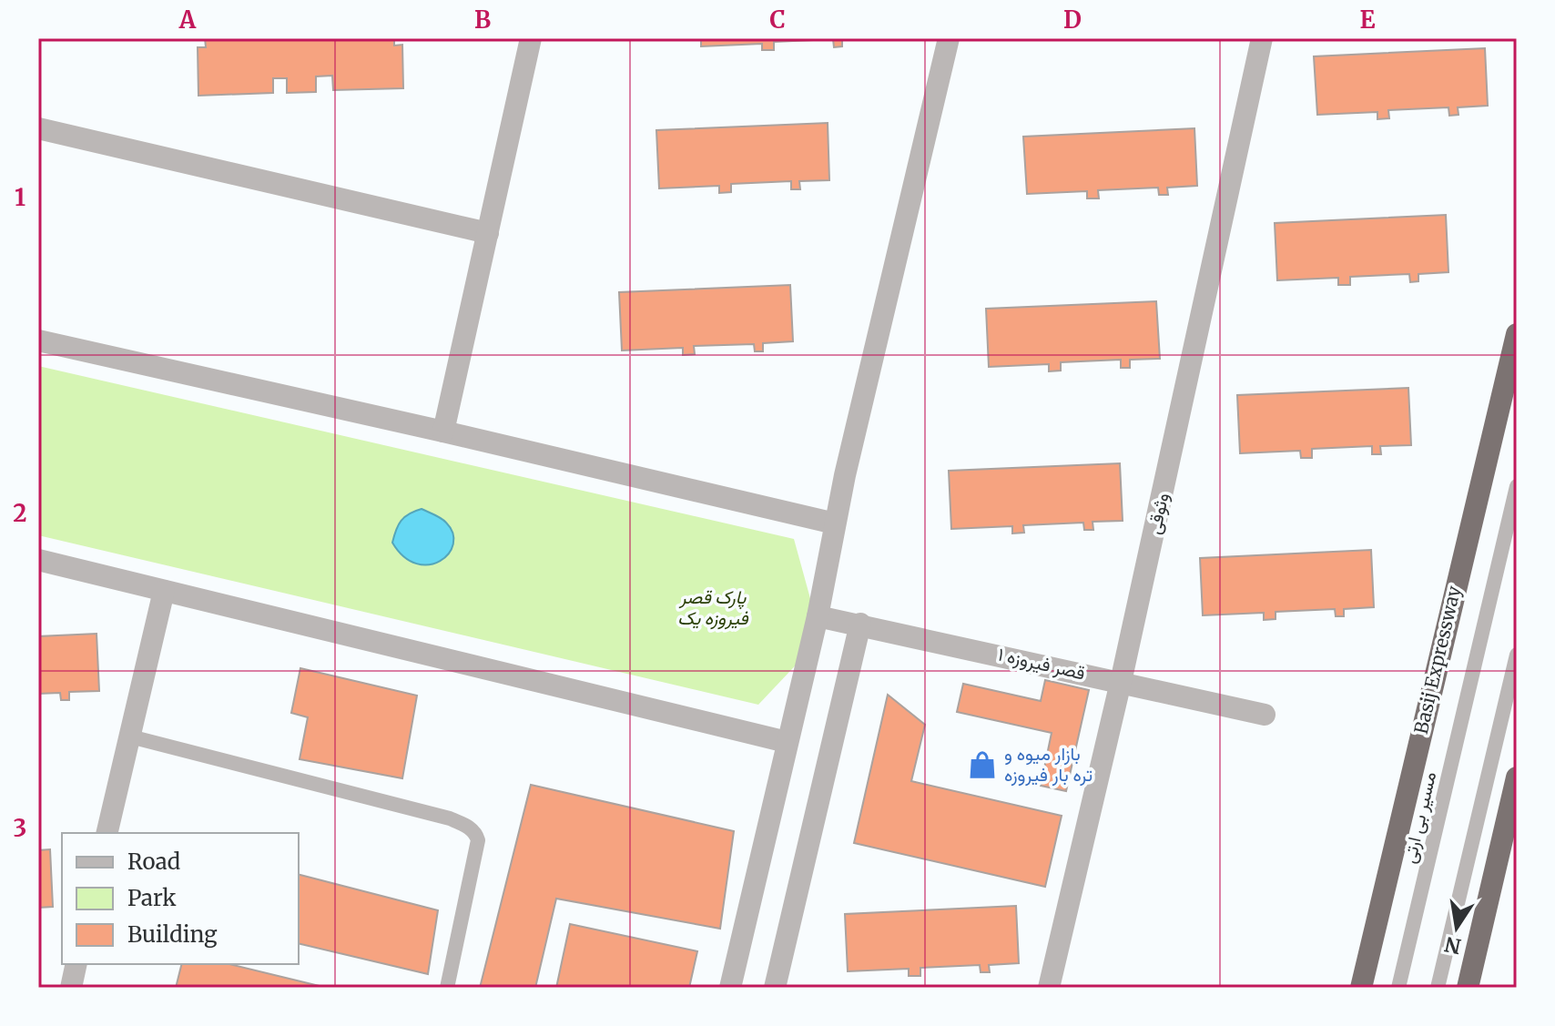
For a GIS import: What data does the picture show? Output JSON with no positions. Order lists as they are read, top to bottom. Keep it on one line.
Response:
{"streets":{"highway":["Basij Expressway"],"street":["وثوقی","قصر فیروزه ۱"],"lane":["مسیر بی ارتی"]},"crossings":[["وثوقی","قصر فیروزه ۱"]],"parks":["پارک قصر فیروزه یک"],"places":{"shop":["بازار میوه و تره بار فیروزه"]},"legend":["Road","Park","Building"],"north":"bottom","grid":{"columns":["A","B","C","D","E"],"rows":["1","2","3"]}}
